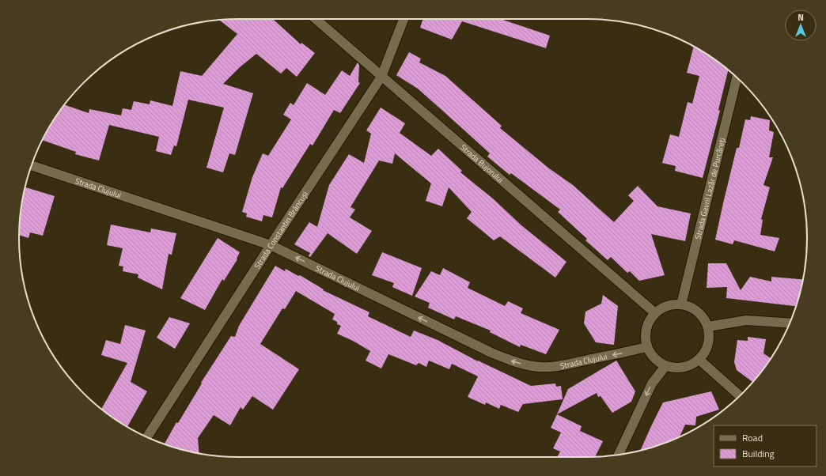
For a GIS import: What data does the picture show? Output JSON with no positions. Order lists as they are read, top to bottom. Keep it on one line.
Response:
{"streets":{"street":["Strada Bujorului","Strada Clujului","Strada Gavril Lazăr de Purcăreți","Strada Constantin Brâncuși"]},"crossings":[["Strada Bujorului","Strada Clujului"],["Strada Bujorului","Strada Gavril Lazăr de Purcăreți"],["Strada Bujorului","Strada Constantin Brâncuși"],["Strada Clujului","Strada Gavril Lazăr de Purcăreți"],["Strada Clujului","Strada Constantin Brâncuși"]],"one_way":["Strada Clujului"],"legend":["Road","Building"],"north":"top"}
